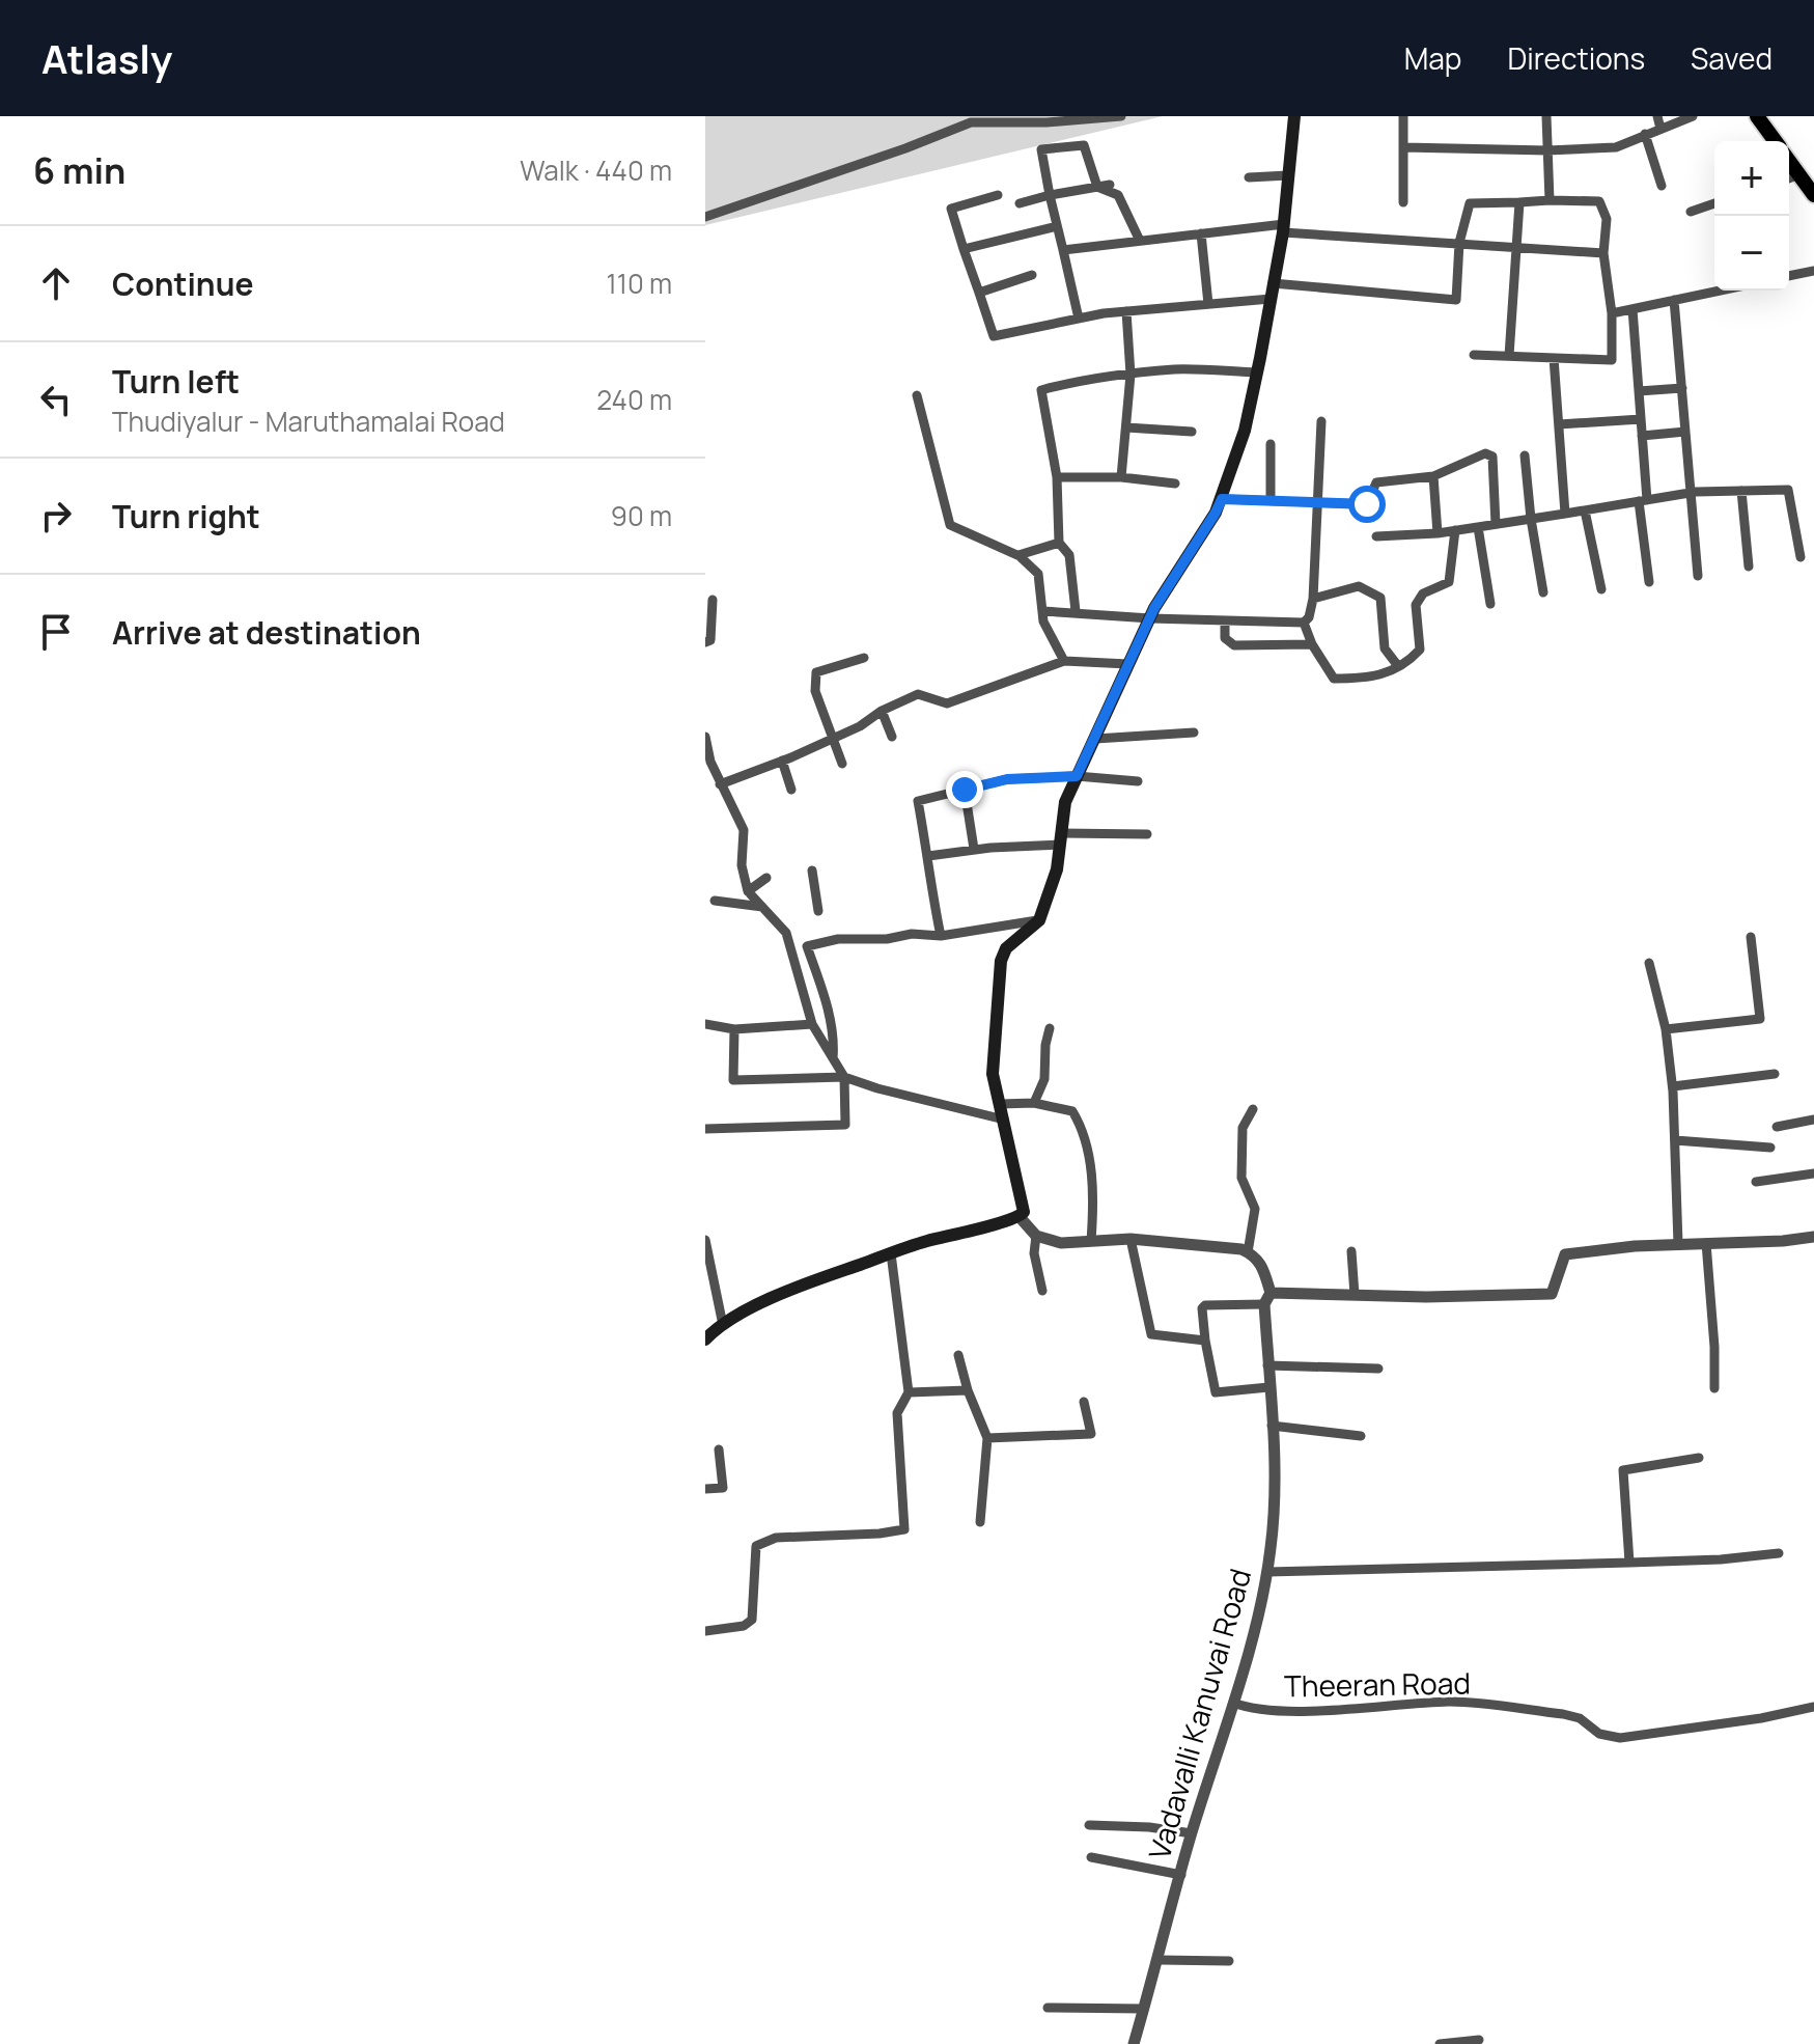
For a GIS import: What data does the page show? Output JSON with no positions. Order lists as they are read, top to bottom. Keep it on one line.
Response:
{"streets":{"street":["Theeran Road","Vadavalli Kanuvai Road"]},"crossings":[["Theeran Road","Vadavalli Kanuvai Road"]],"page":{"header":"Atlasly","nav":["Map","Directions","Saved"],"heading":["6 min","Walk · 440 m"],"map_buttons":["+","−"],"list":[["Continue","110 m"],["Turn left","Thudiyalur - Maruthamalai Road","240 m"],["Turn right","90 m"],"Arrive at destination"]}}
